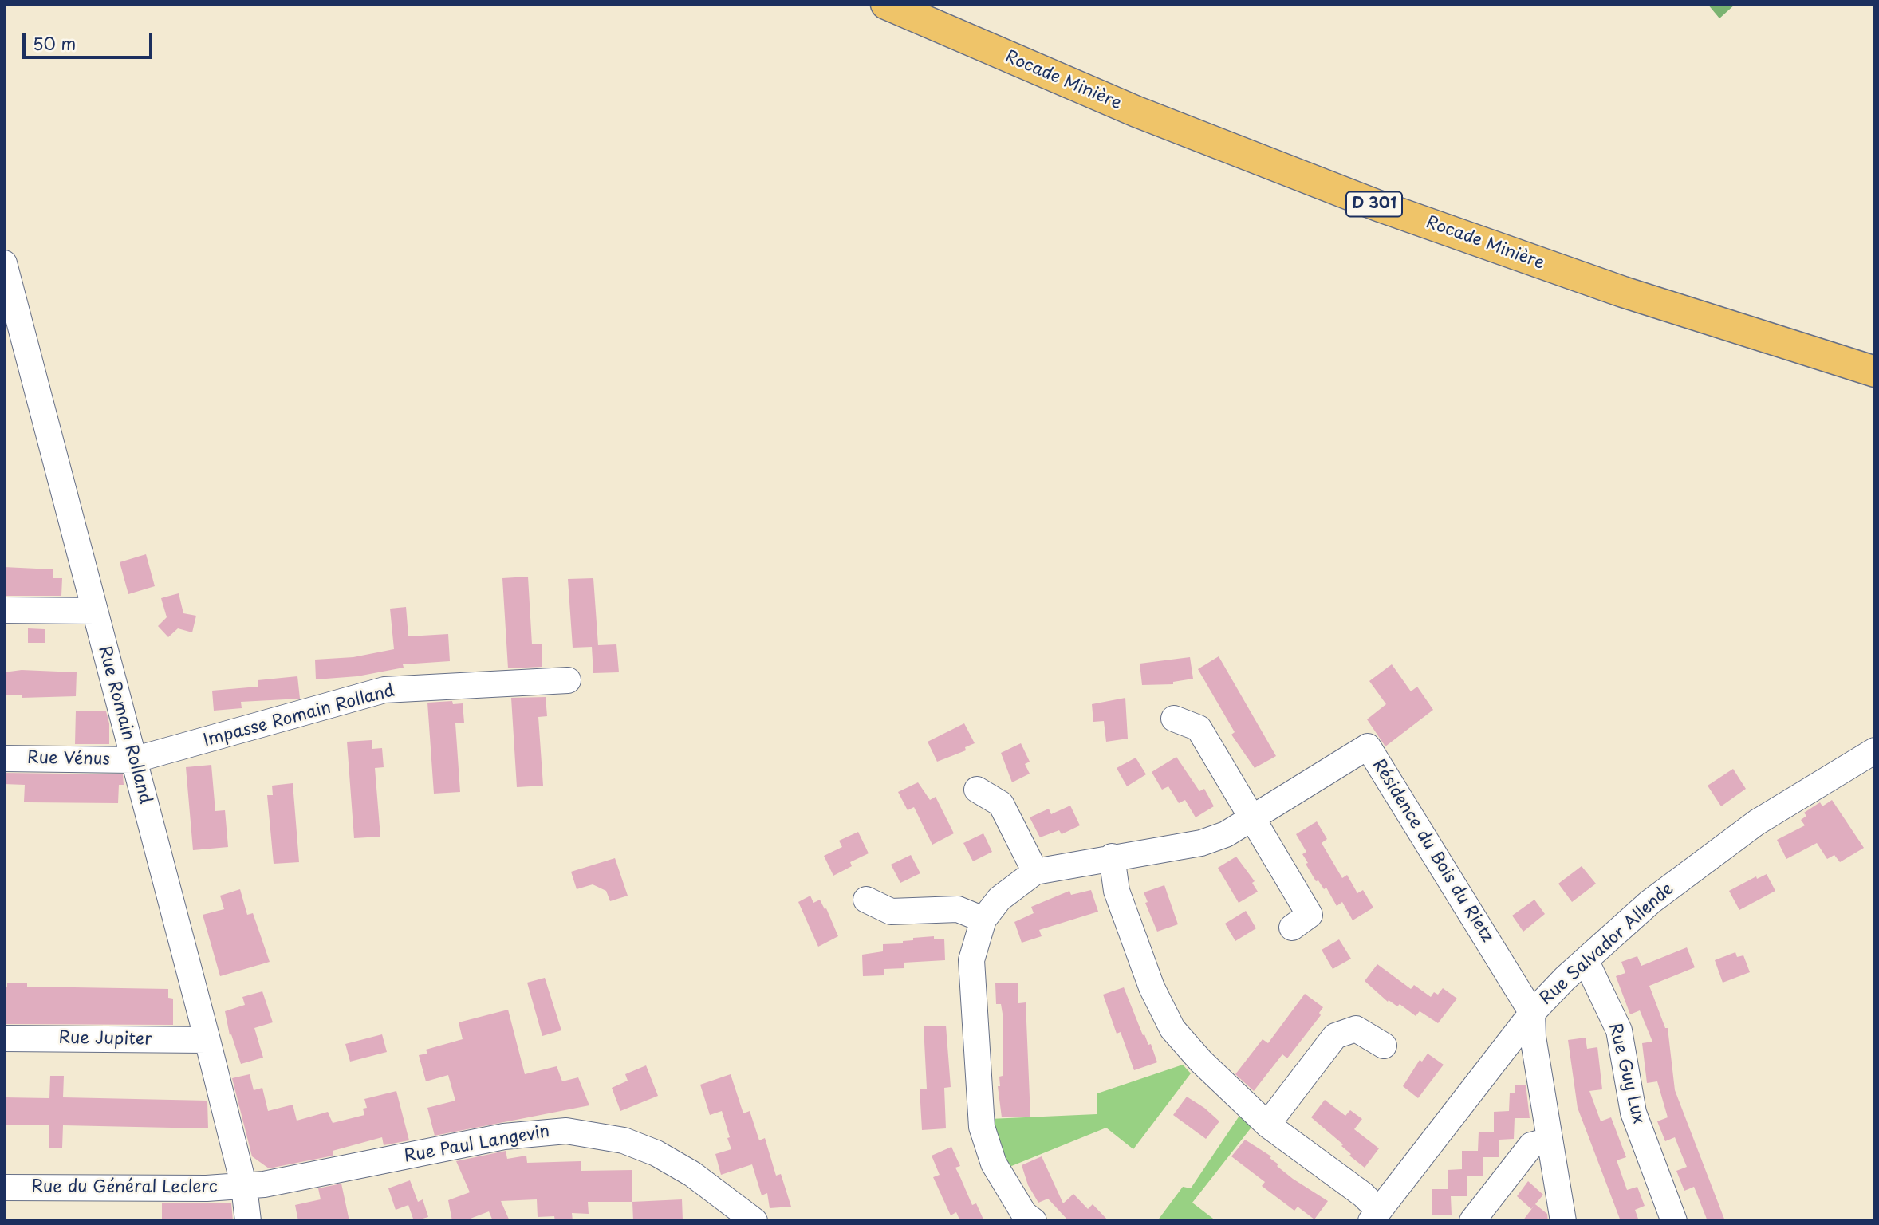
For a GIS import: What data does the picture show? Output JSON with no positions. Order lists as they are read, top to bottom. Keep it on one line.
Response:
{"streets":{"highway":["Rocade Minière","D 301"],"street":["Impasse Romain Rolland","Rue Romain Rolland","Rue Vénus","Résidence du Bois du Rietz","Rue Salvador Allende","Rue Jupiter","Rue Guy Lux","Rue Paul Langevin","Rue du Général Leclerc"]},"crossings":[["Impasse Romain Rolland","Rue Romain Rolland"],["Impasse Romain Rolland","Rue Vénus"],["Rue Romain Rolland","Rue Vénus"],["Rue Romain Rolland","Rue Jupiter"],["Rue Romain Rolland","Rue Paul Langevin"],["Rue Romain Rolland","Rue du Général Leclerc"],["Résidence du Bois du Rietz","Rue Salvador Allende"],["Rue Salvador Allende","Rue Guy Lux"],["Rue Paul Langevin","Rue du Général Leclerc"]],"scale_bar":"50 m"}
